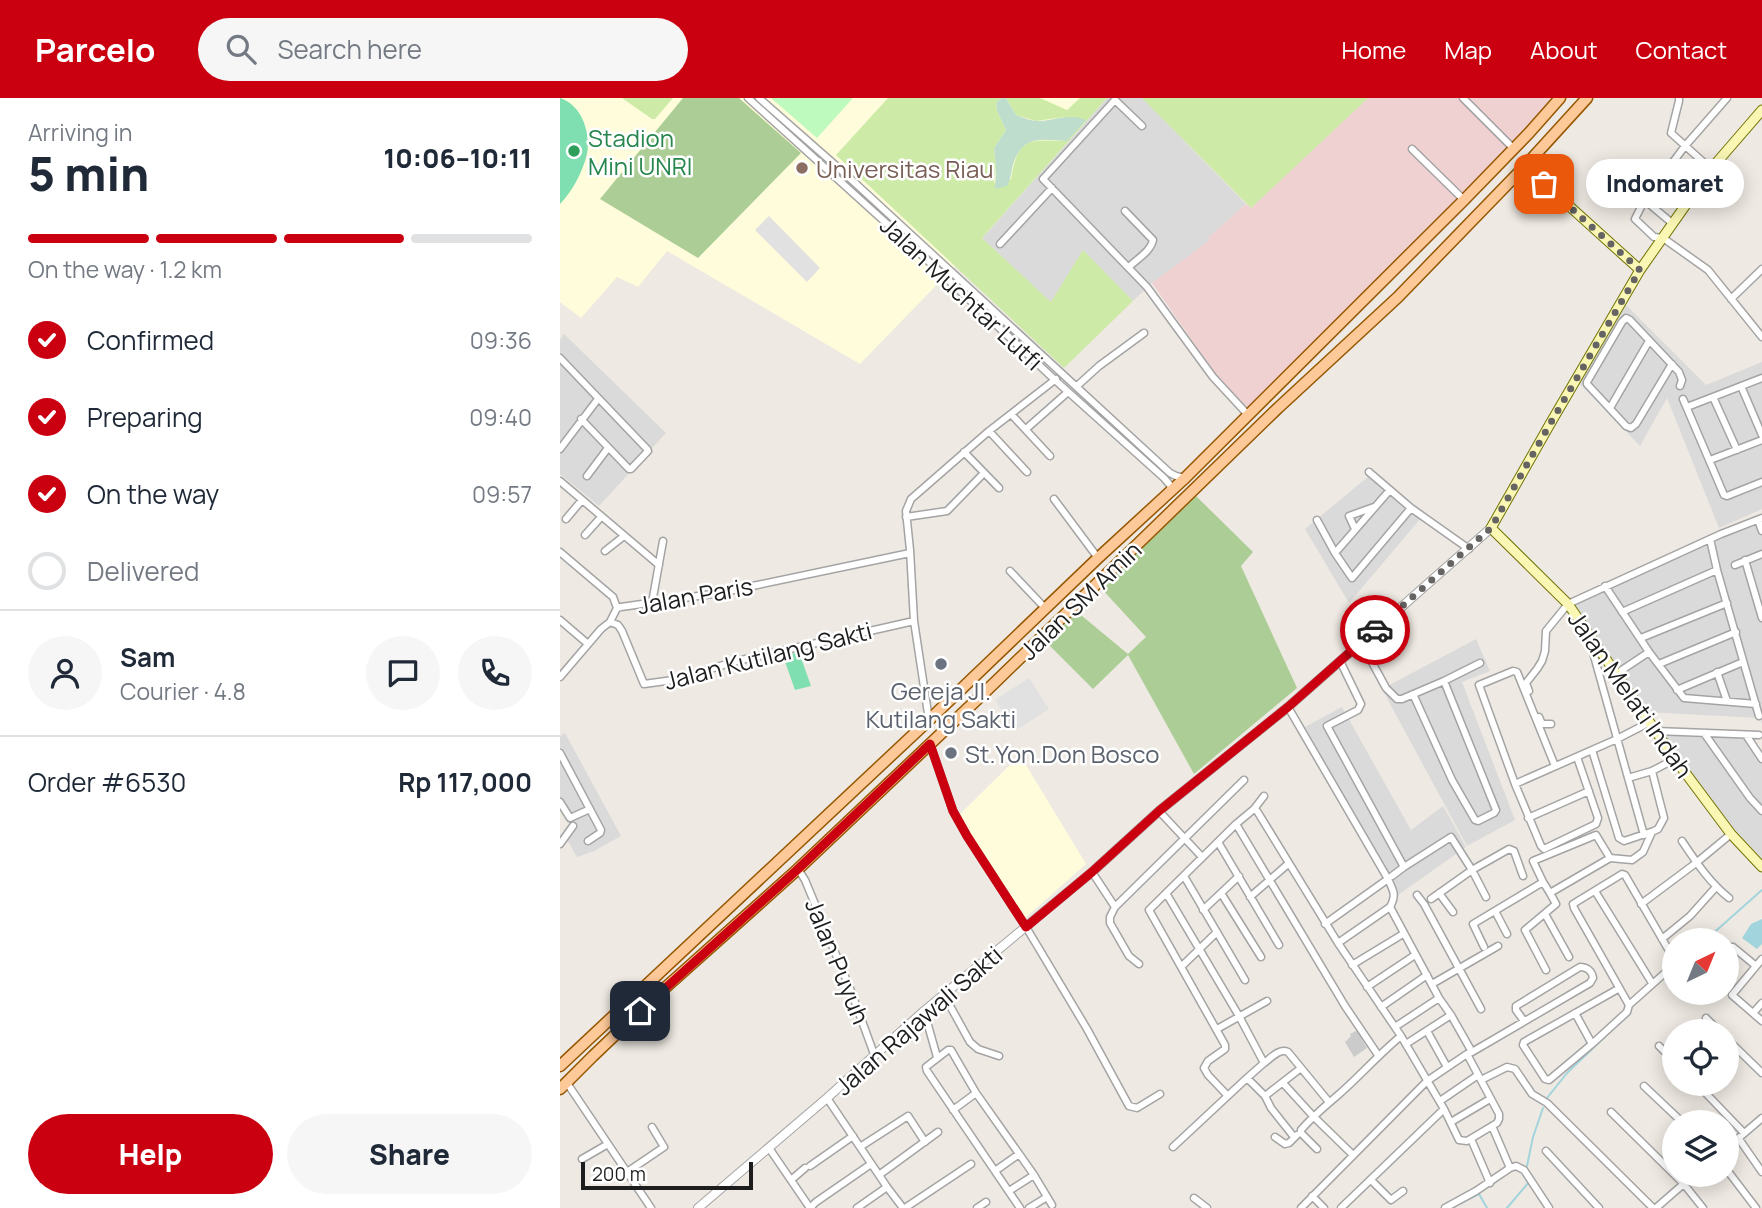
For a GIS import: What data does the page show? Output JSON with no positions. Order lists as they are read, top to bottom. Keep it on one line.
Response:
{"streets":{"main road":["Jalan SM Amin","Jalan Melati Indah","Jalan Rajawali Sakti"],"street":["Jalan Muchtar Lutfi","Jalan Paris","Jalan Kutilang Sakti","Jalan Puyuh"]},"crossings":[["Jalan Muchtar Lutfi","Jalan SM Amin"],["Jalan Paris","Jalan Kutilang Sakti"],["Jalan SM Amin","Jalan Puyuh"],["Jalan Melati Indah","Jalan Rajawali Sakti"],["Jalan Puyuh","Jalan Rajawali Sakti"]],"places":["Stadion Mini UNRI","Universitas Riau","Indomaret","Gereja Jl. Kutilang Sakti","St.Yon.Don Bosco"],"scale_bar":"200 m","north":"top right","page":{"header":"Parcelo","search":"Search here","nav":["Home","Map","About","Contact"],"heading":["5 min","Arriving in","10:06–10:11"],"panel":["Sam","Courier · 4.8","Order #6530","Rp 117,000"],"bubble":"Indomaret","bar":"On the way · 1.2 km","list":[["Confirmed","09:36"],["Preparing","09:40"],["On the way","09:57"],"Delivered"],"buttons":["Help","Share"],"scale":"200 m"}}
